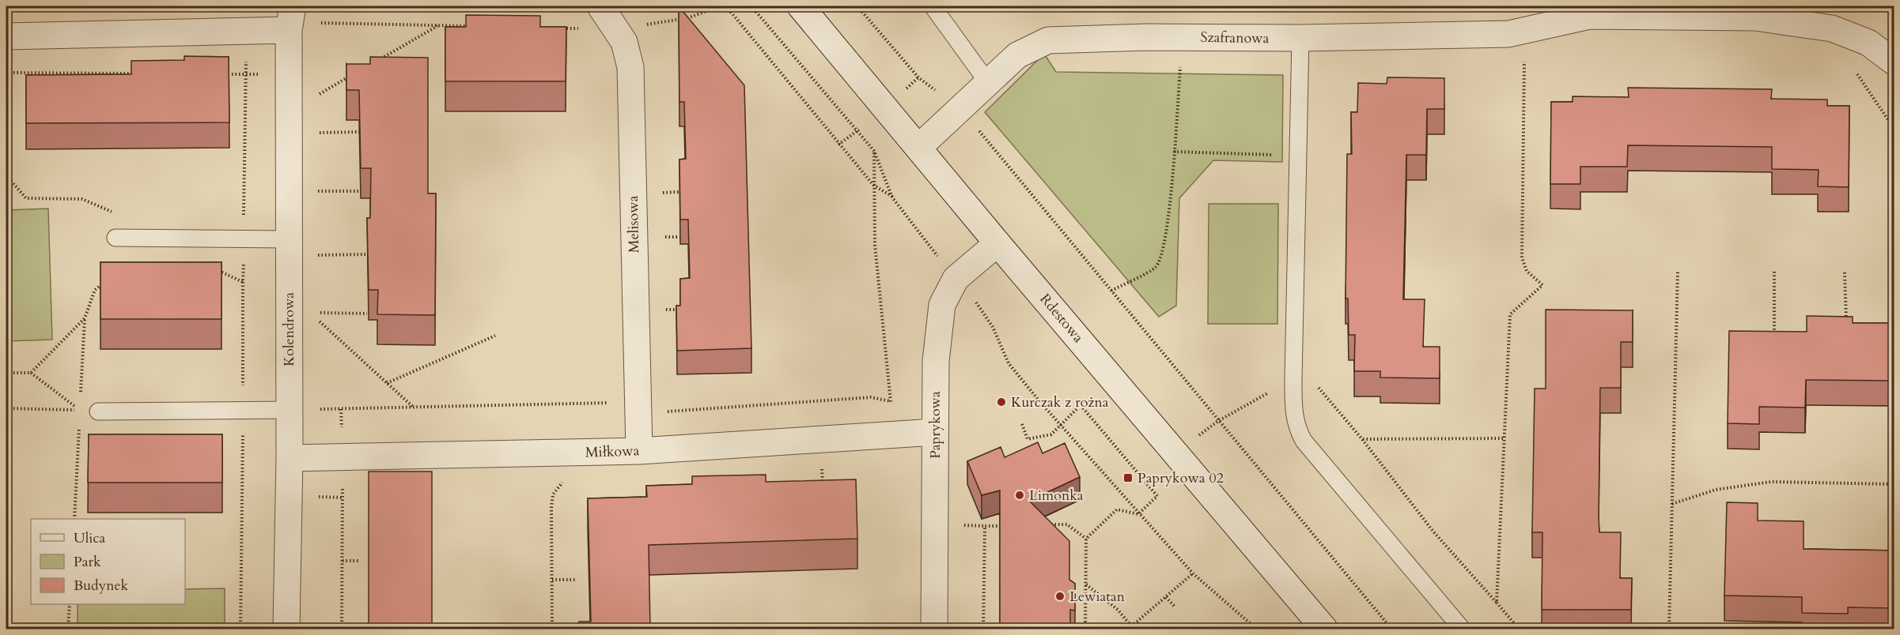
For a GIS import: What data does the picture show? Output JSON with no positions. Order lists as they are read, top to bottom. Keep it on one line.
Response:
{"streets":{"street":["Szafranowa","Melisowa","Rdestowa","Kolendrowa","Paprykowa","Miłkowa"]},"crossings":[["Szafranowa","Rdestowa"],["Melisowa","Miłkowa"],["Rdestowa","Paprykowa"],["Kolendrowa","Miłkowa"],["Paprykowa","Miłkowa"]],"places":{"other":["Kurczak z rożna","Limonka","Lewiatan"],"transit":["Paprykowa 02"]},"legend":["Ulica","Park","Budynek"]}
